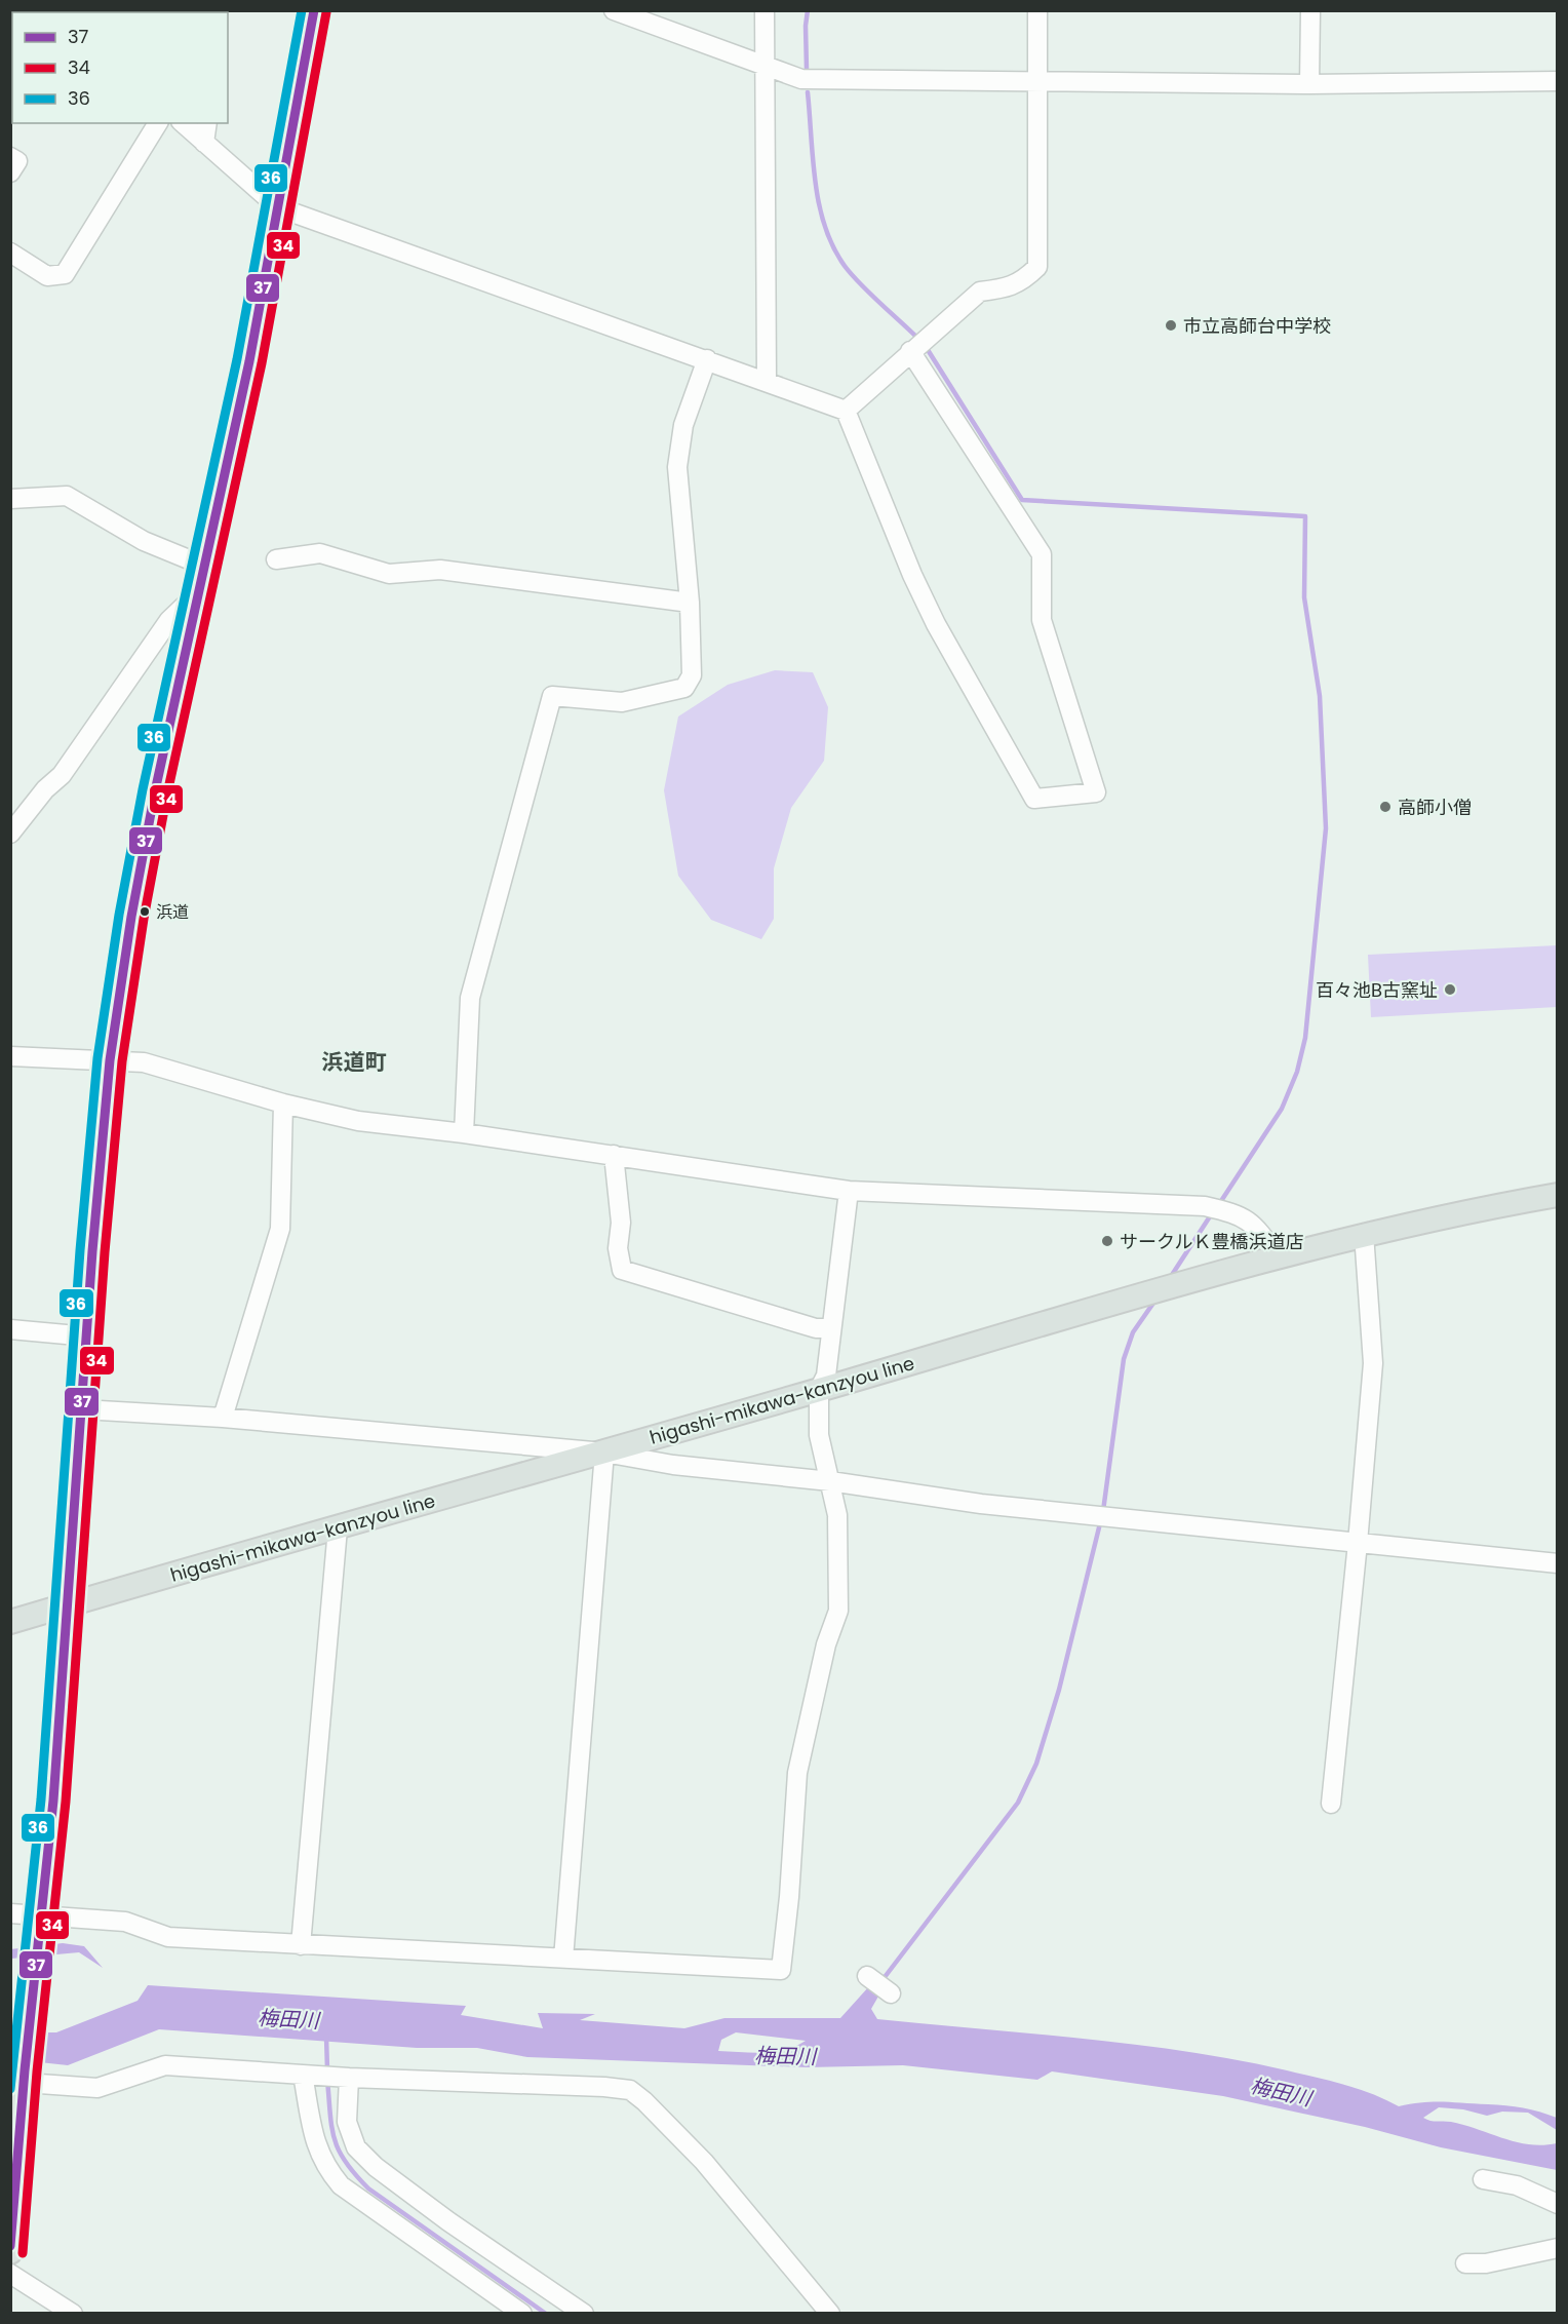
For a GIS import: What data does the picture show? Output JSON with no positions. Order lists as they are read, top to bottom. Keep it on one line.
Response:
{"streets":{"main road":["higashi-mikawa-kanzyou line"]},"districts":["浜道町"],"water":["梅田川"],"places":["市立高師台中学校","高師小僧","浜道","百々池B古窯址","サークルＫ豊橋浜道店"],"lines":["transit line 37","transit line 36","transit line 34"],"legend":["37","34","36"]}
